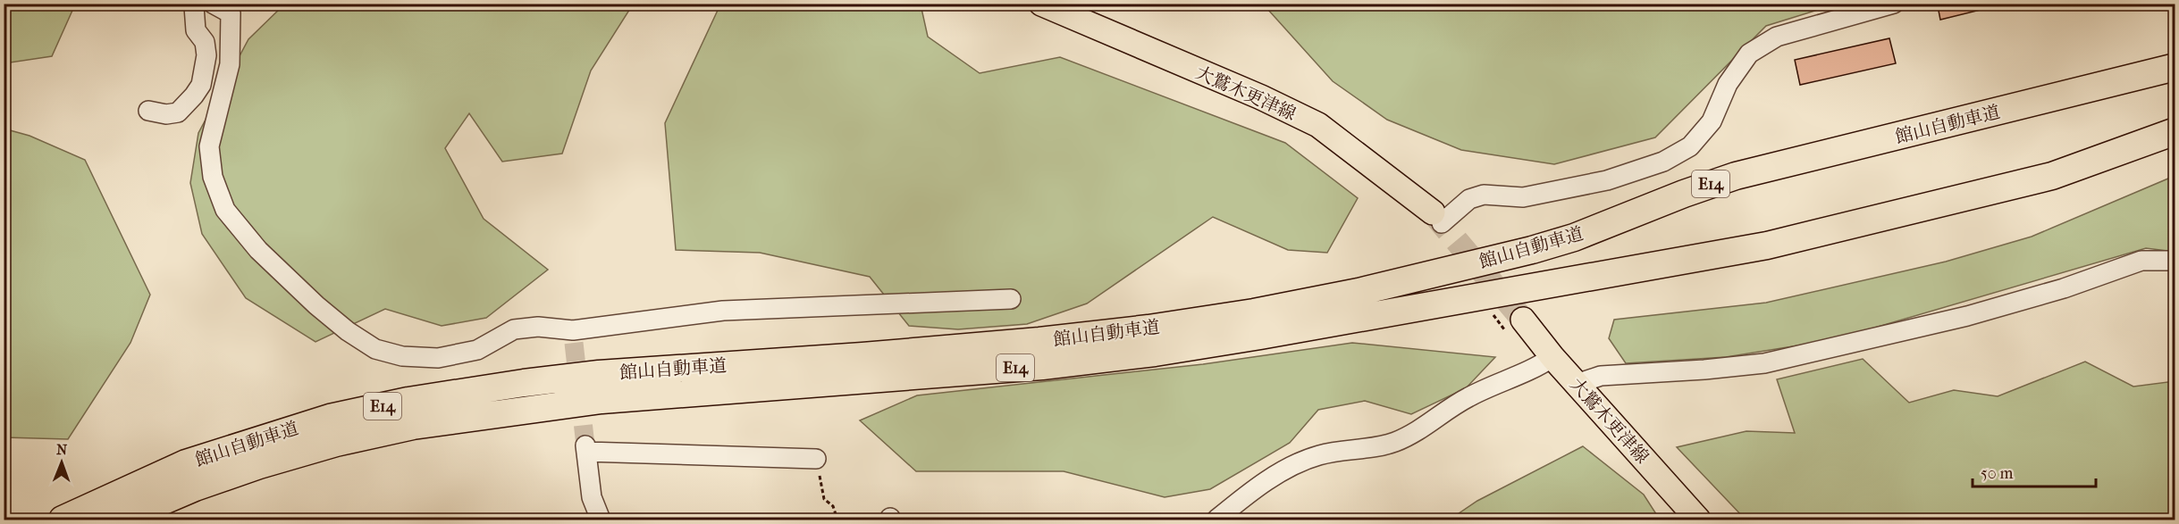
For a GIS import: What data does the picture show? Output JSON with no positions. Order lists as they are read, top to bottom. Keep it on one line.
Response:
{"streets":{"highway":["館山自動車道","E14"],"main road":["大鷲木更津線"]},"scale_bar":"50 m","north":"top"}
